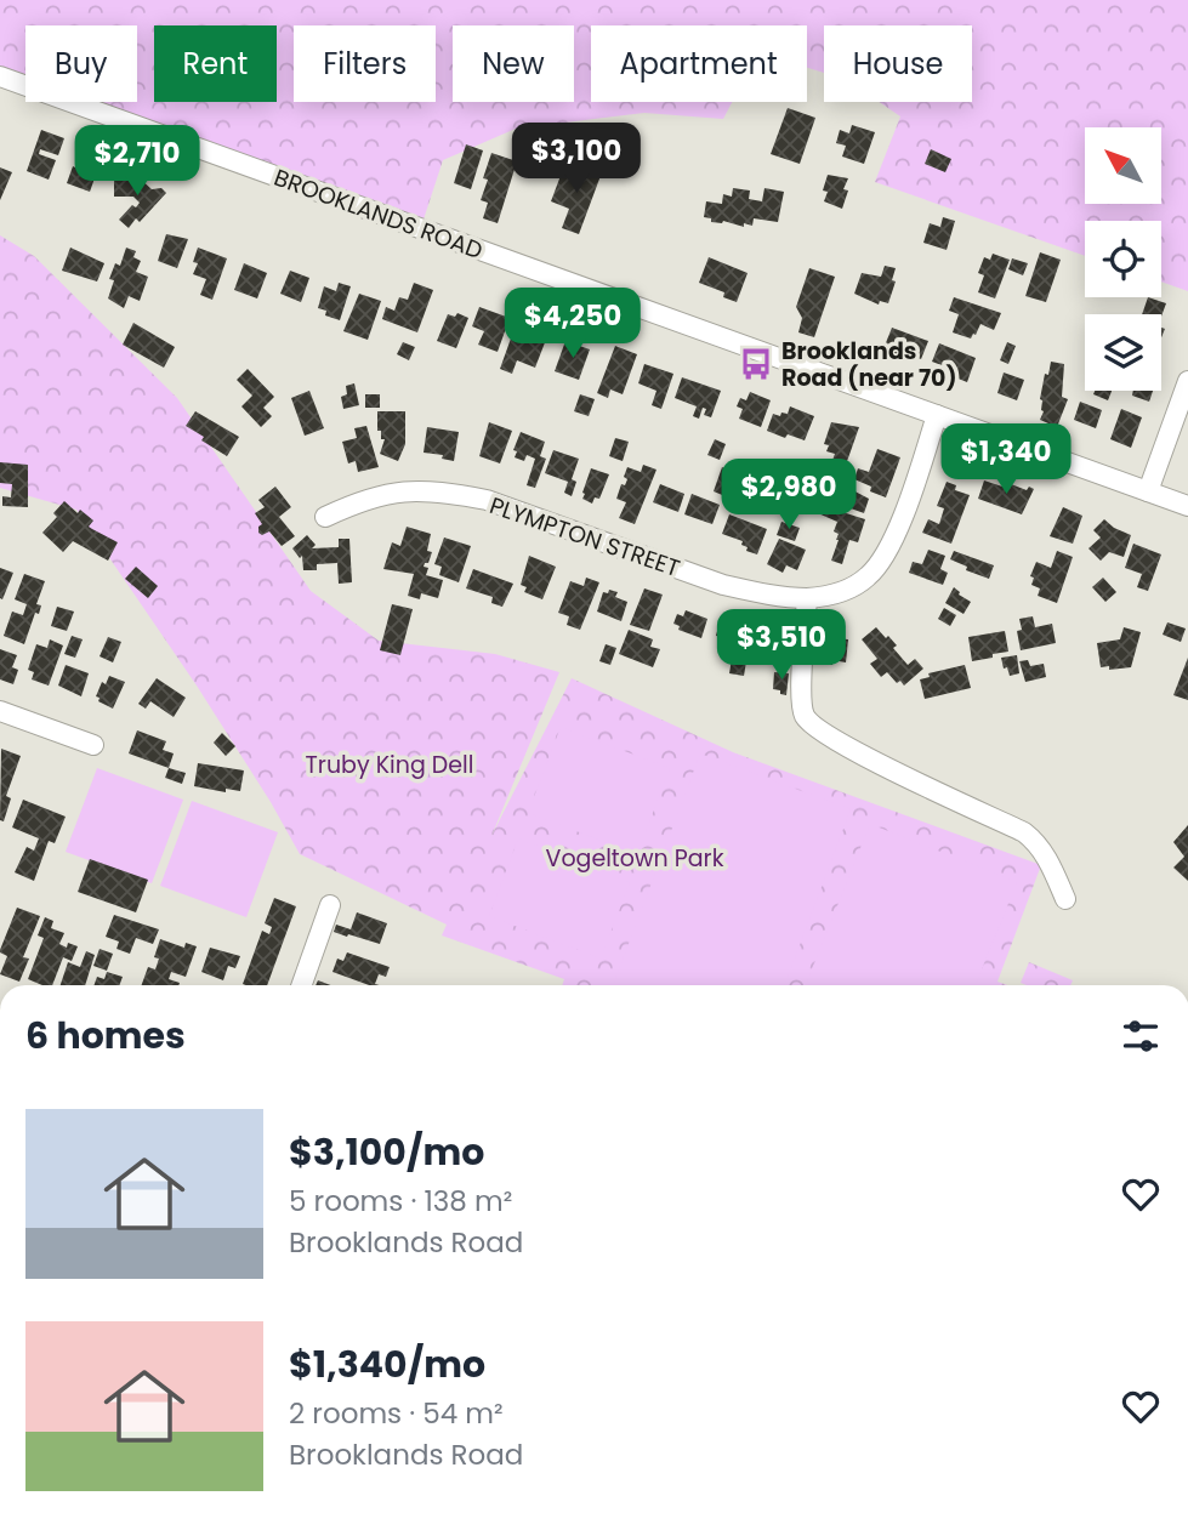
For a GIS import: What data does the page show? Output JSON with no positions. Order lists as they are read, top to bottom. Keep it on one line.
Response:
{"streets":{"street":["BROOKLANDS ROAD","PLYMPTON STREET"]},"crossings":[["BROOKLANDS ROAD","PLYMPTON STREET"]],"parks":["Truby King Dell","Vogeltown Park"],"places":{"bus stop":["Brooklands Road (near 70)"]},"north":"top left","page":{"chip":["Buy","Rent","Filters","New","Apartment","House"],"price":["$3,100","$2,710","$4,250","$1,340","$2,980","$3,510"],"heading":"6 homes","list":[{"name":"$3,100/mo","note":"5 rooms · 138 m² · Brooklands Road"},{"name":"$1,340/mo","note":"2 rooms · 54 m² · Brooklands Road"}]}}
